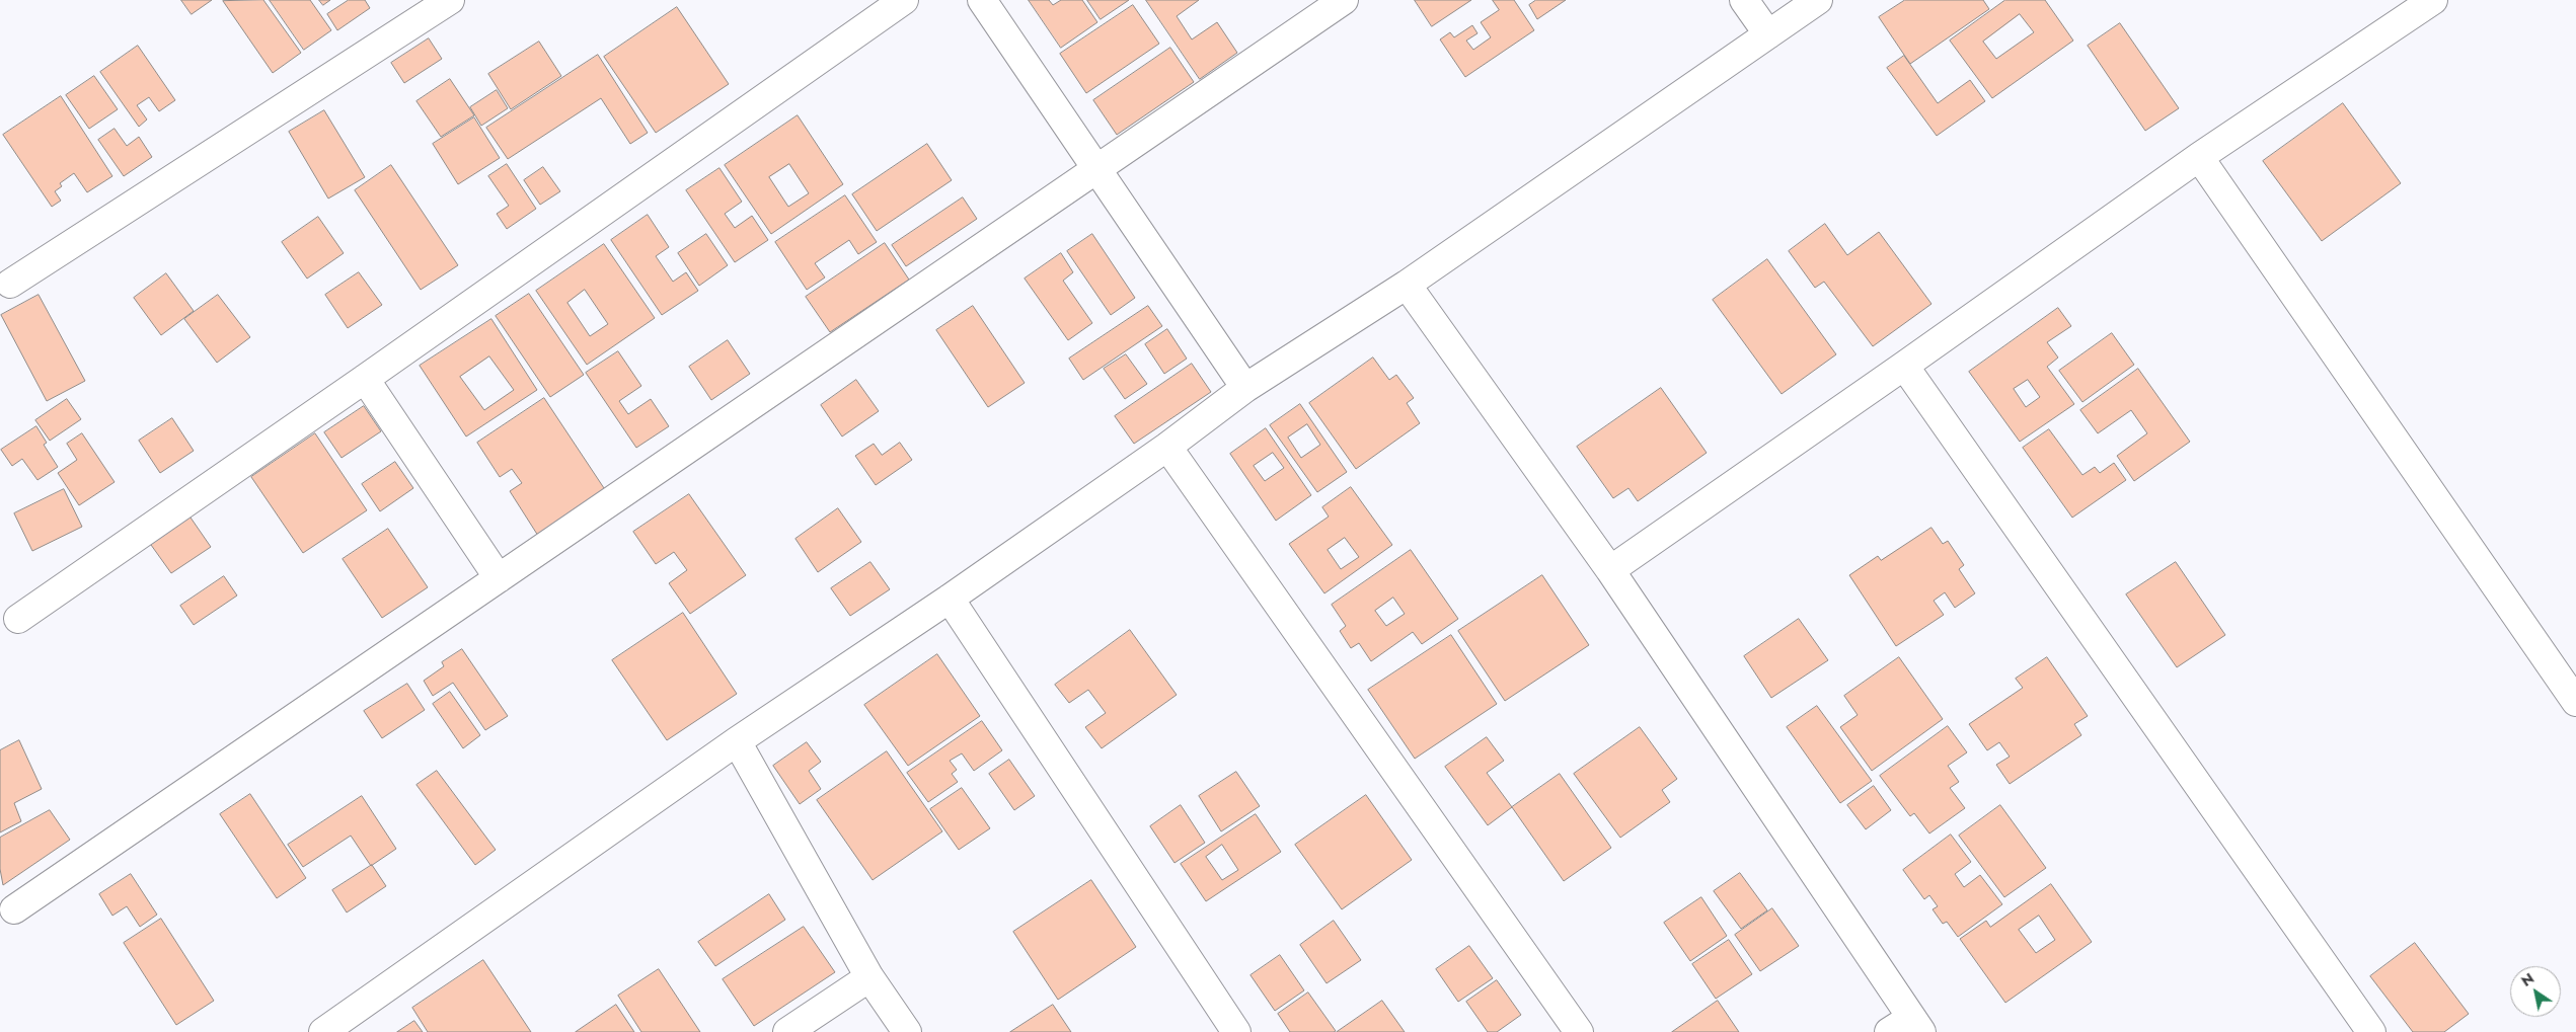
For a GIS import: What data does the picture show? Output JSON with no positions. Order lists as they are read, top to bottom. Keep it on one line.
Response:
{"north":"top left"}
